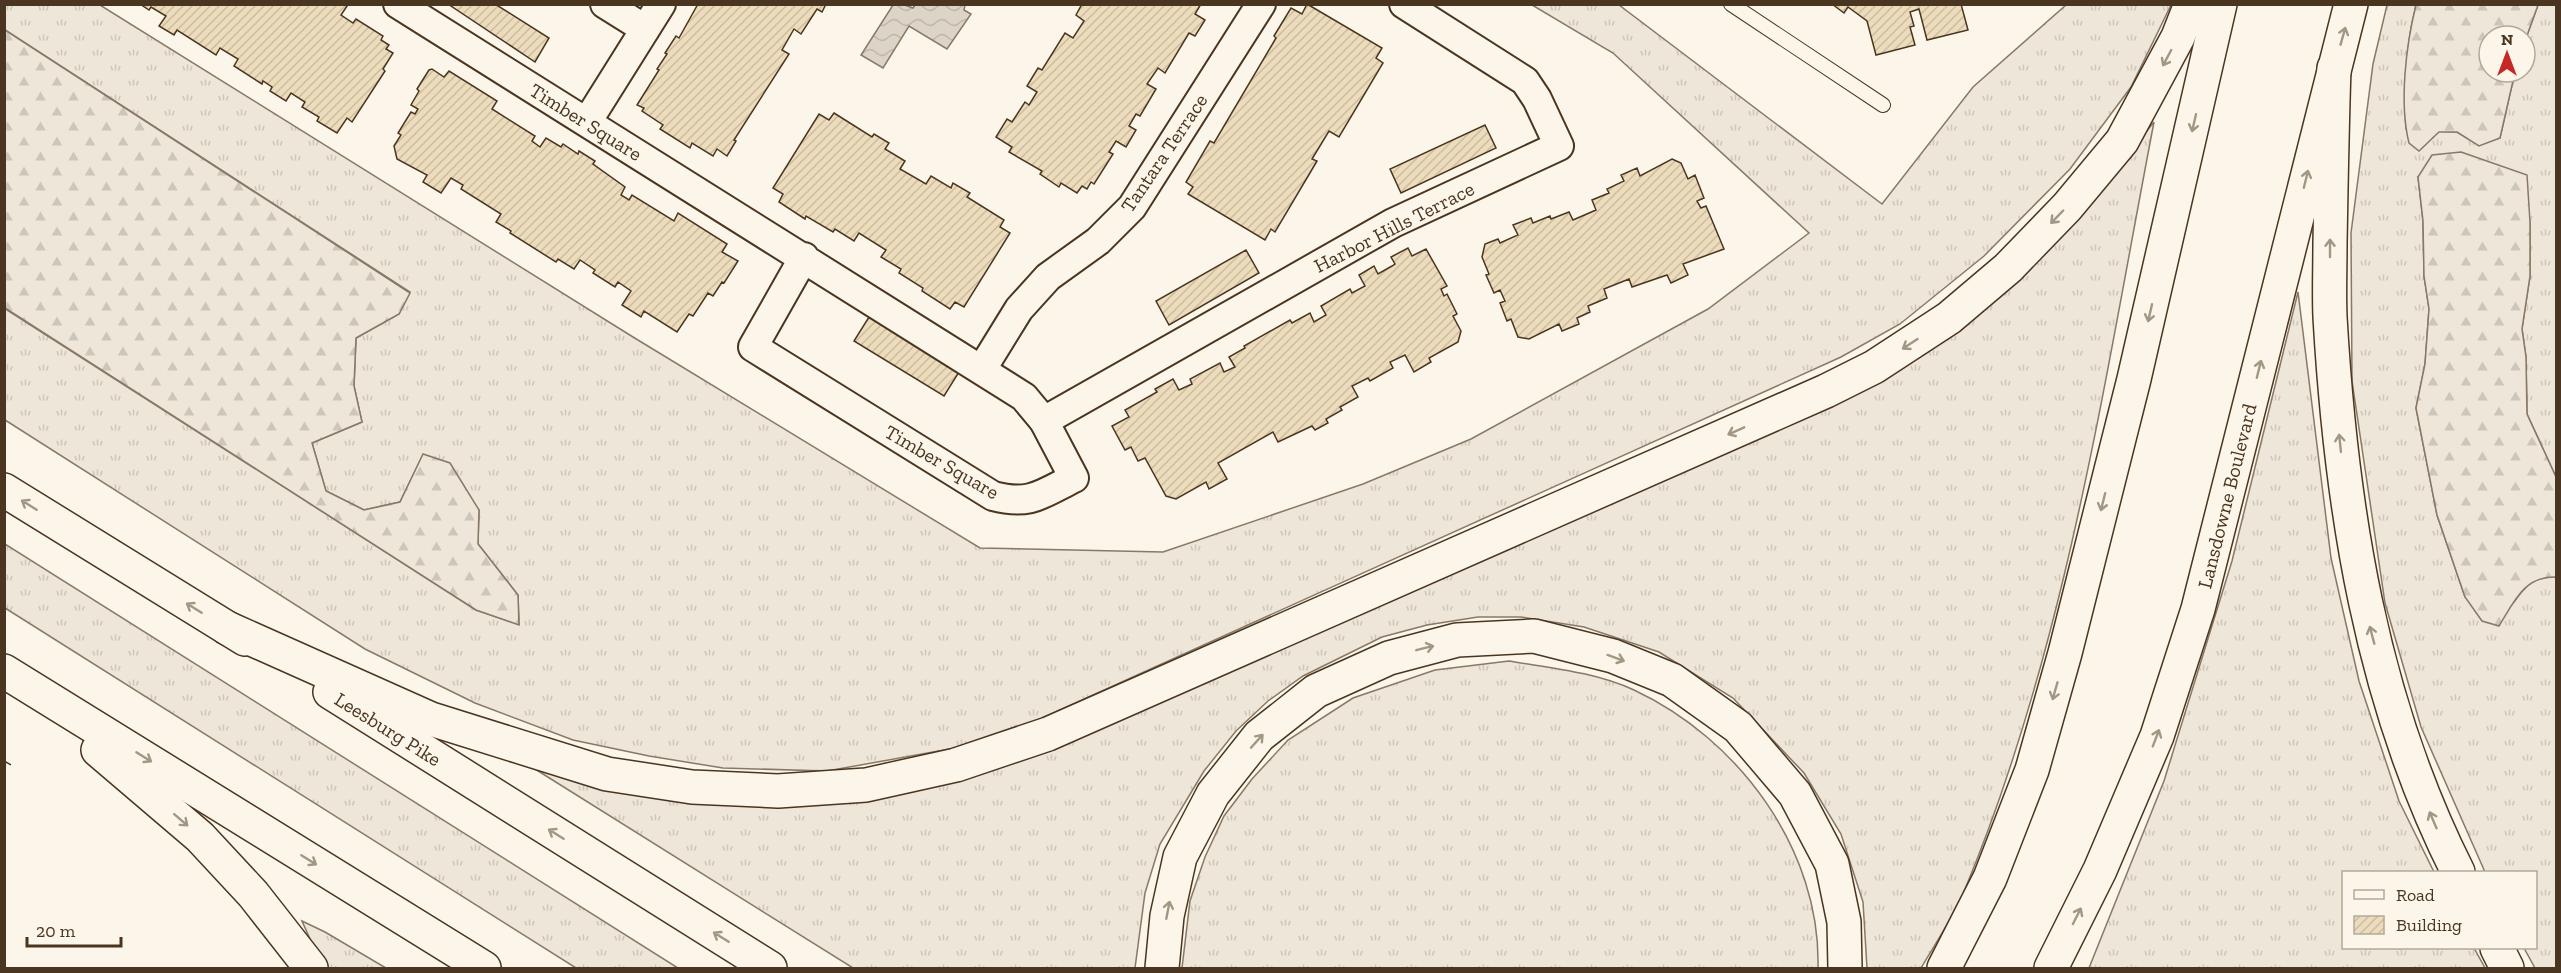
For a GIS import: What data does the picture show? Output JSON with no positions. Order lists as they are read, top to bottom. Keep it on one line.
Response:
{"streets":{"main road":["Lansdowne Boulevard","Leesburg Pike"],"street":["Timber Square","Tantara Terrace","Harbor Hills Terrace"]},"crossings":[["Timber Square","Tantara Terrace"],["Timber Square","Harbor Hills Terrace"]],"legend":["Road","Building"],"scale_bar":"20 m","north":"top"}
